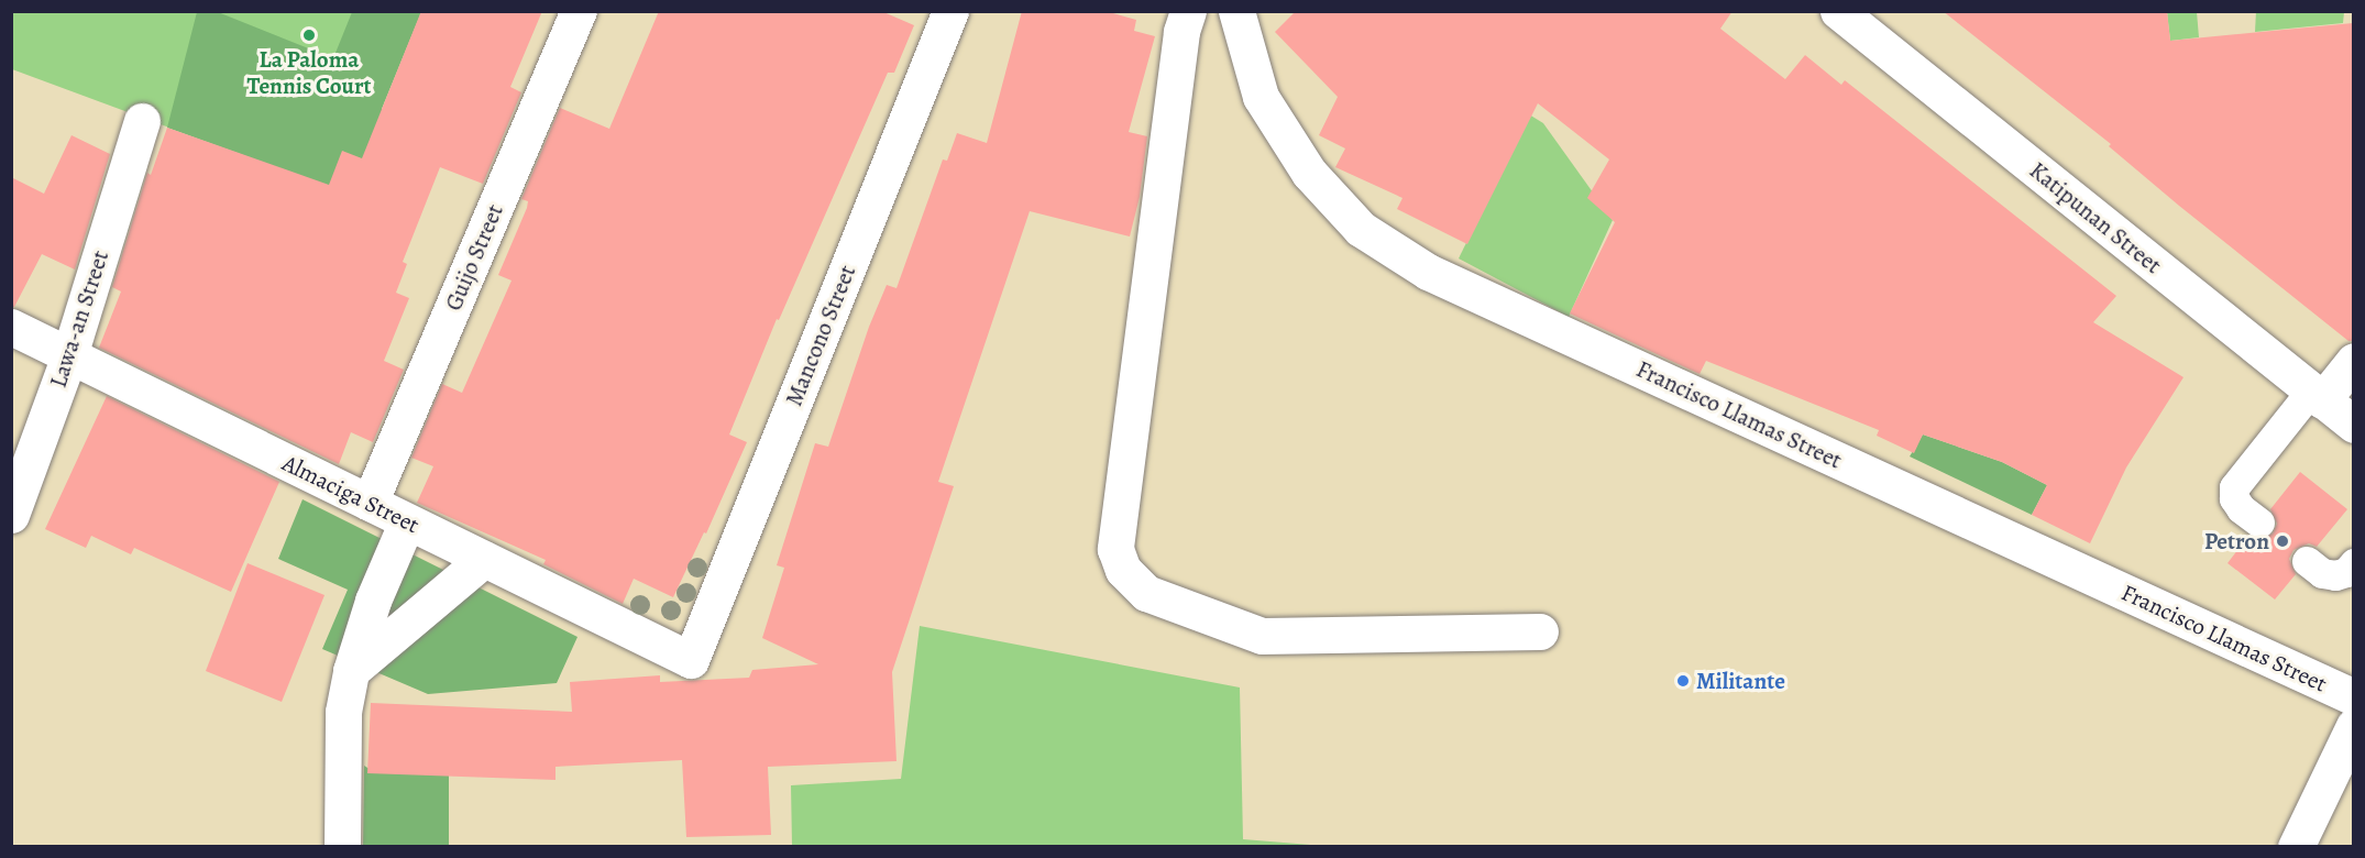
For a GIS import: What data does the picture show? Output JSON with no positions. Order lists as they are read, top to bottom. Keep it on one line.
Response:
{"streets":{"street":["Katipunan Street","Guijo Street","Lawa-an Street","Mancono Street","Francisco Llamas Street","Almaciga Street"]},"crossings":[["Guijo Street","Almaciga Street"],["Lawa-an Street","Almaciga Street"],["Mancono Street","Almaciga Street"]],"places":["La Paloma Tennis Court","Petron","Militante"]}
